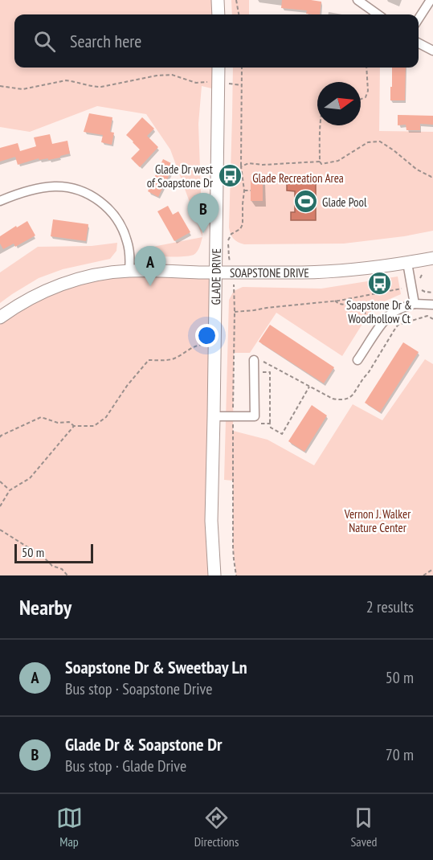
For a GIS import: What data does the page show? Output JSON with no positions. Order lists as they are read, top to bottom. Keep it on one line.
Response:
{"streets":{"street":["SOAPSTONE DRIVE","GLADE DRIVE"]},"crossings":[["SOAPSTONE DRIVE","GLADE DRIVE"]],"parks":["Glade Recreation Area","Vernon J. Walker Nature Center"],"places":{"bus stop":["Glade Dr west of Soapstone Dr","Soapstone Dr & Woodhollow Ct"],"sports":["Glade Pool"]},"scale_bar":"50 m","north":"right","page":{"search":"Search here","pins":["B","A"],"scale":"50 m","heading":["Nearby","2 results"],"list":[{"mark":"A","name":"Soapstone Dr & Sweetbay Ln","note":"Bus stop · Soapstone Drive","value":"50 m"},{"mark":"B","name":"Glade Dr & Soapstone Dr","note":"Bus stop · Glade Drive","value":"70 m"}],"nav":["Map","Directions","Saved"]}}
